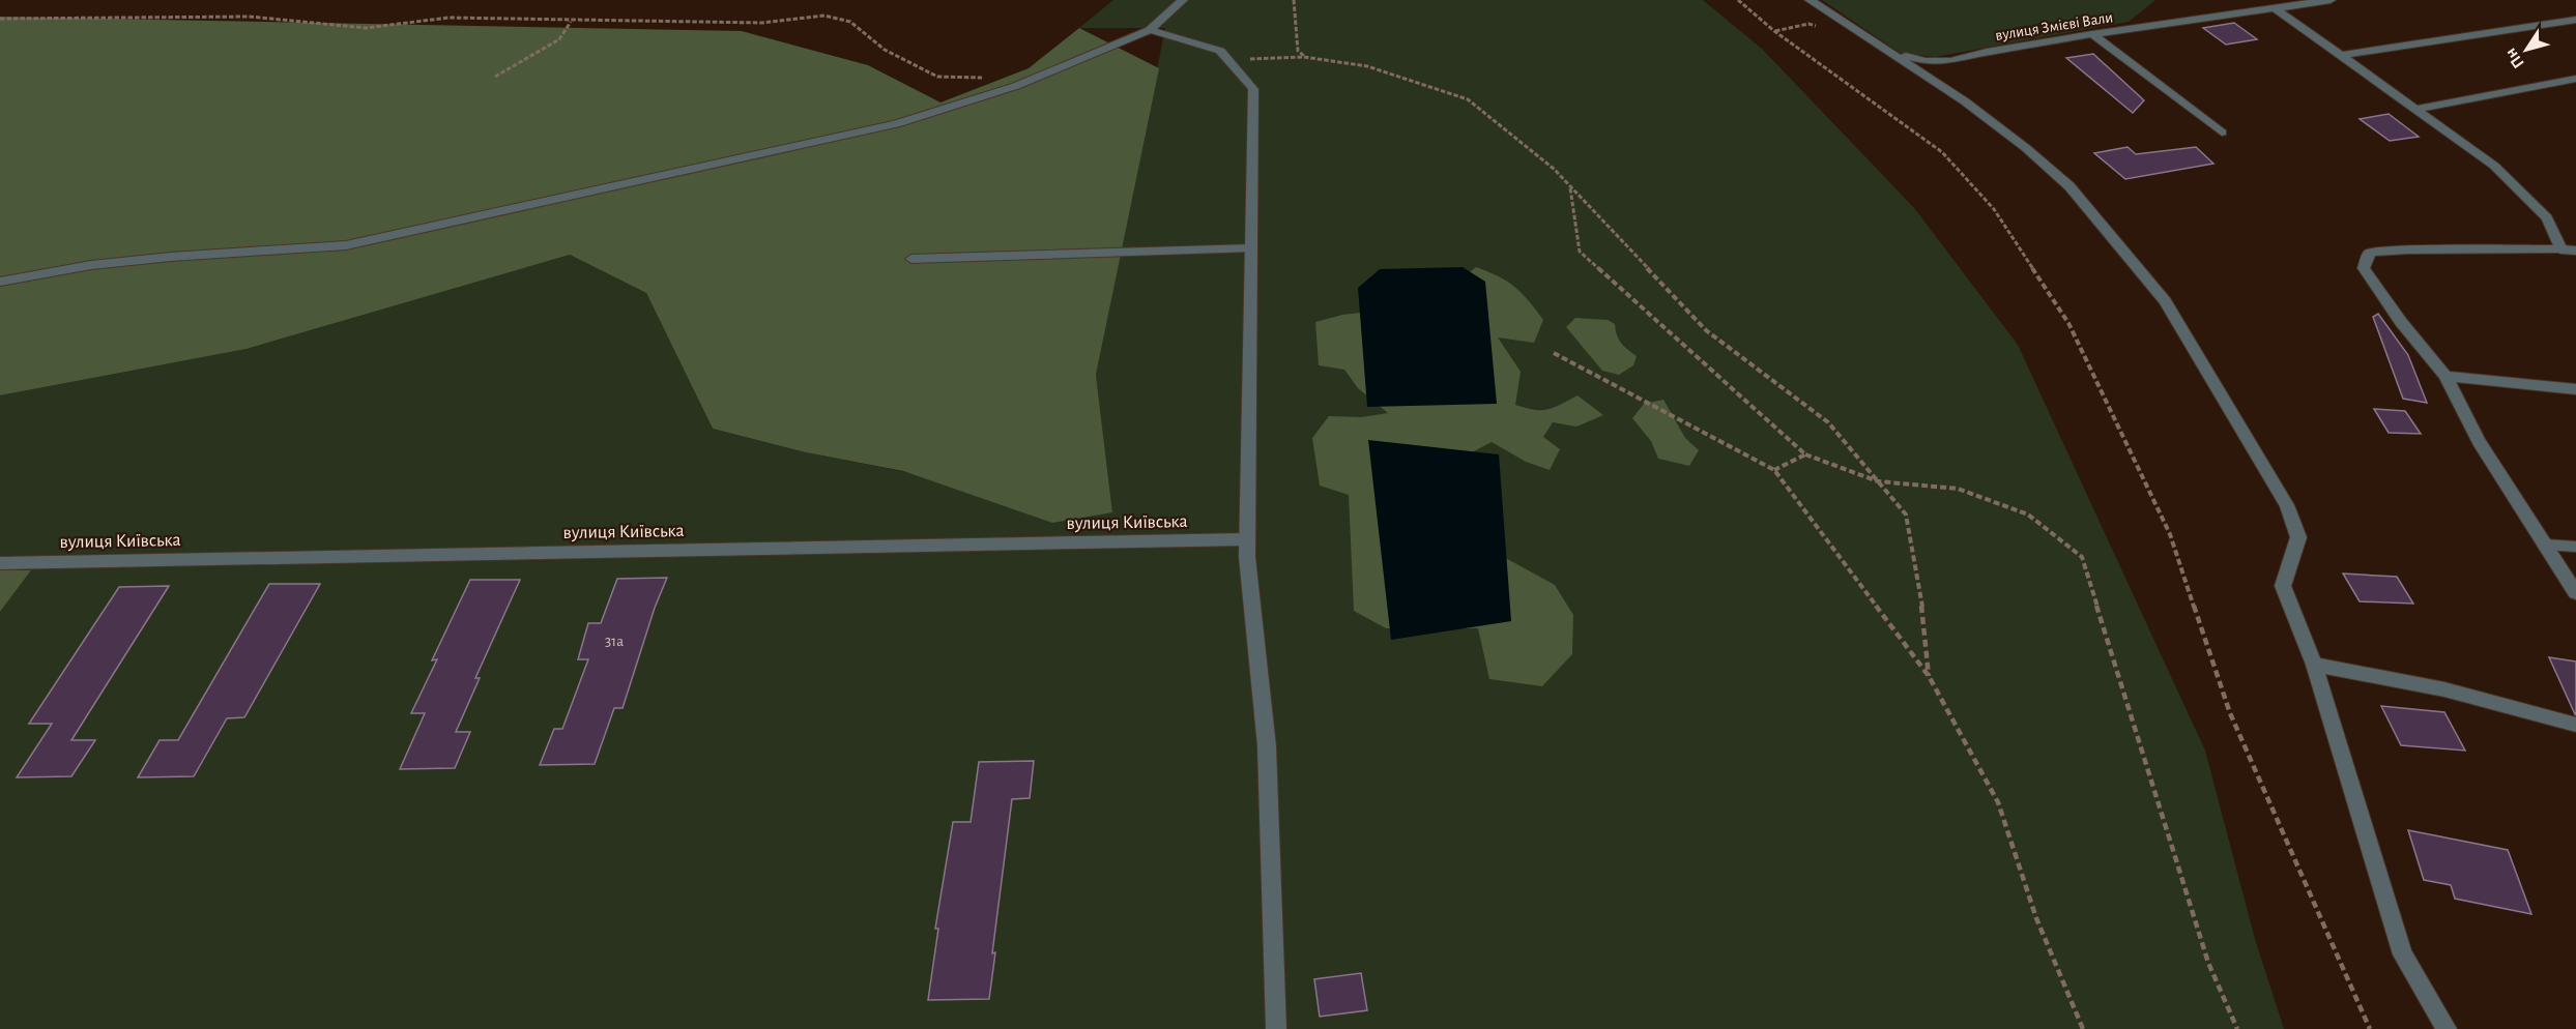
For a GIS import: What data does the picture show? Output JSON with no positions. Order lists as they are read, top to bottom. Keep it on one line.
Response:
{"streets":{"street":["вулиця Змієві Вали","вулиця Київська"]},"house_numbers":["31а"],"north":"bottom left"}
